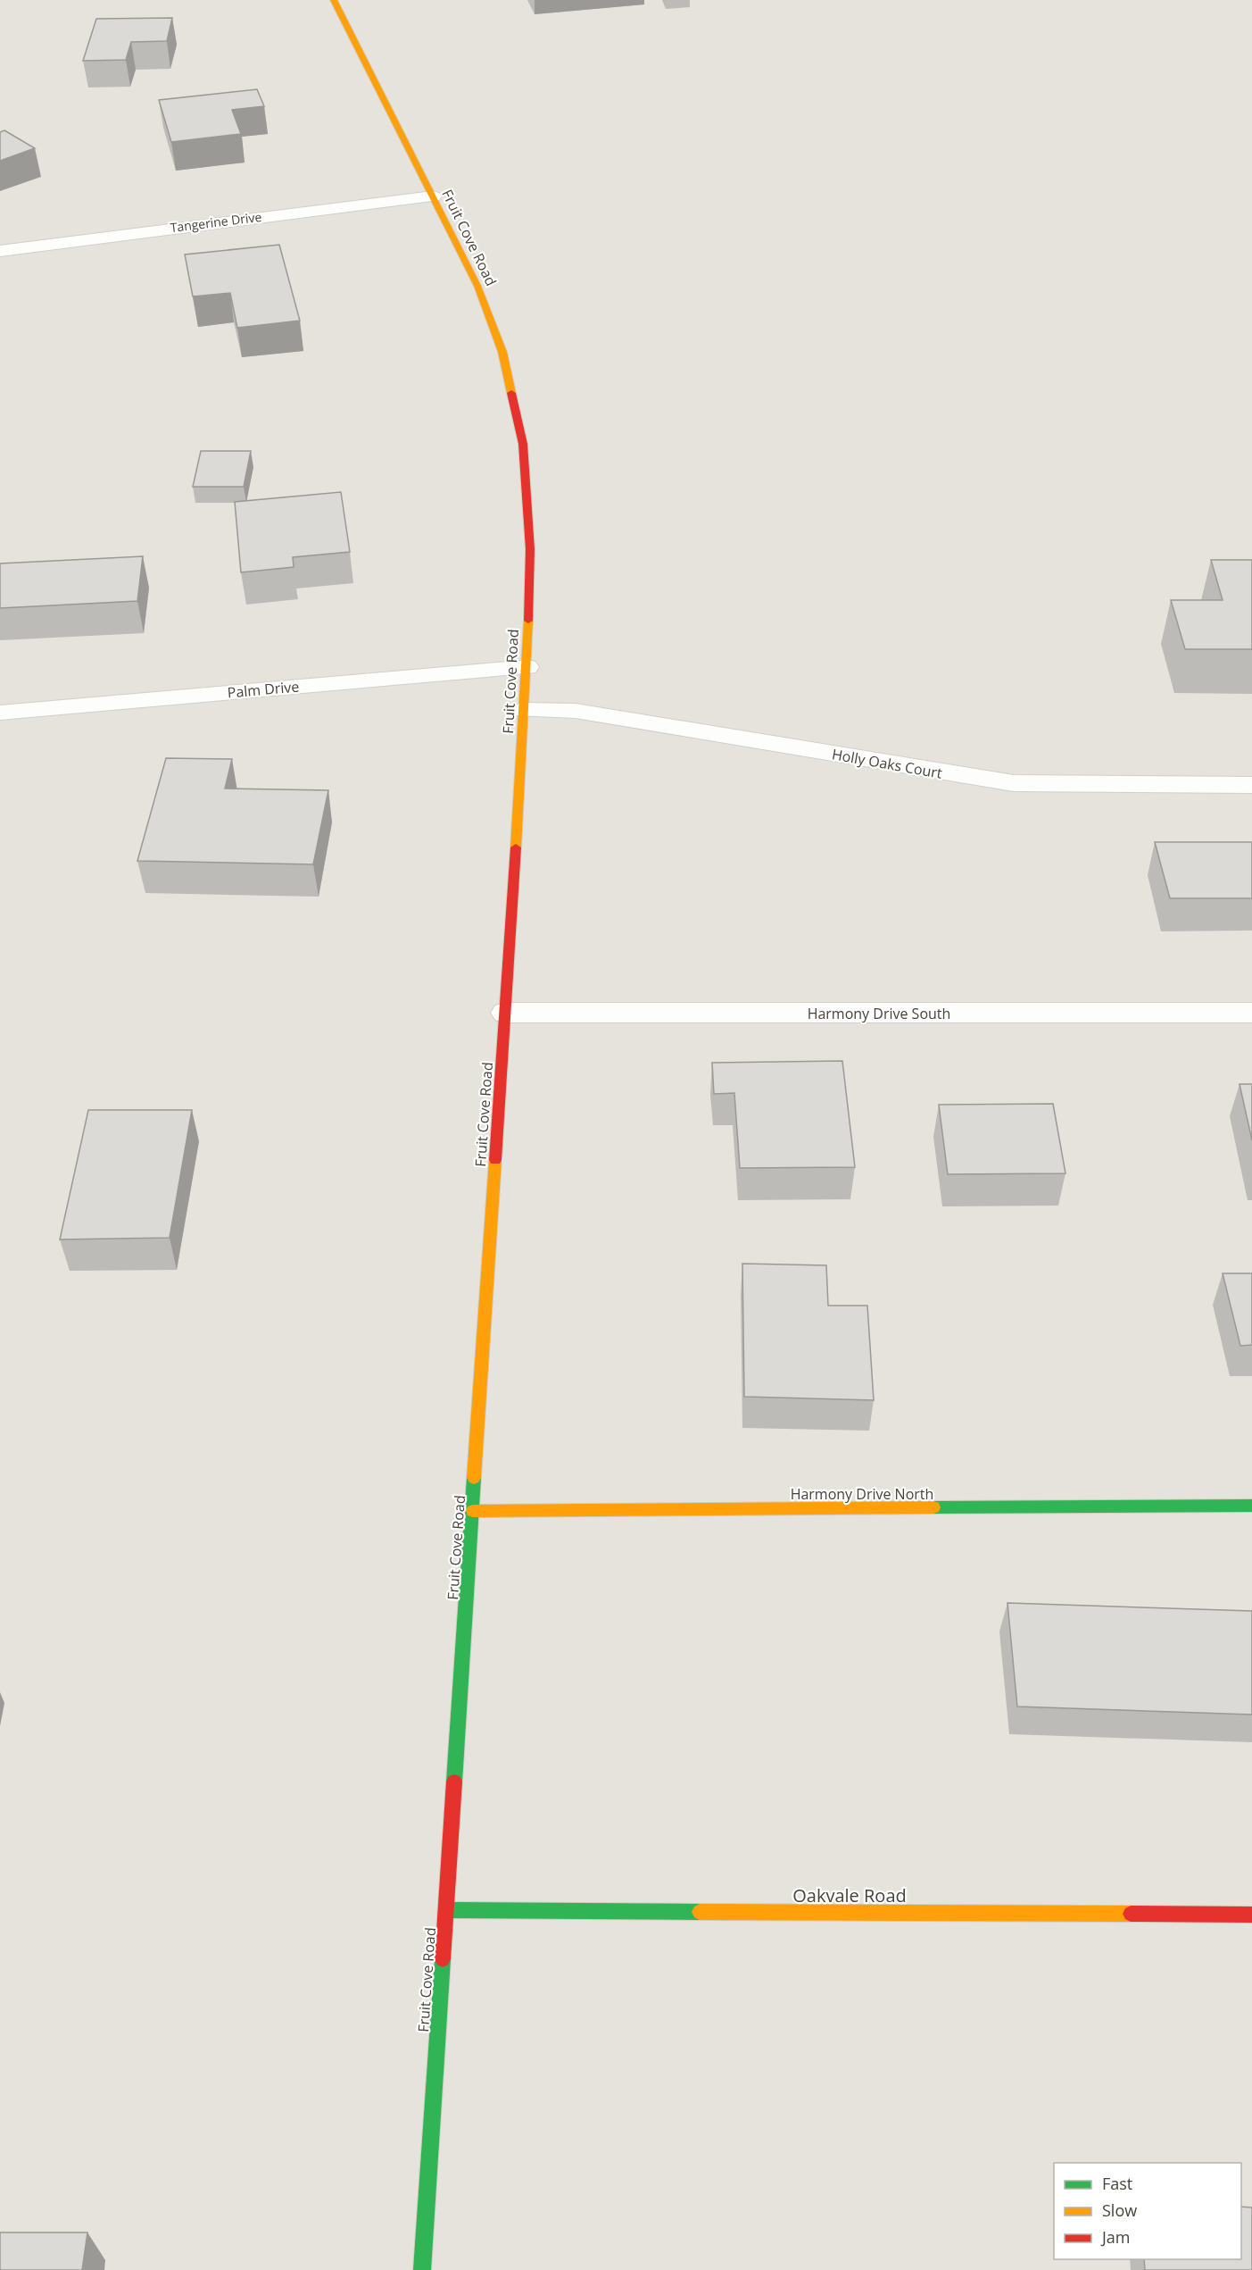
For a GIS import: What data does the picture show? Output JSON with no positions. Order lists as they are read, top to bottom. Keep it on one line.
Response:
{"streets":{"street":["Tangerine Drive","Fruit Cove Road","Palm Drive","Holly Oaks Court","Harmony Drive South","Harmony Drive North","Oakvale Road"]},"crossings":[["Tangerine Drive","Fruit Cove Road"],["Fruit Cove Road","Palm Drive"],["Fruit Cove Road","Holly Oaks Court"],["Fruit Cove Road","Harmony Drive South"],["Fruit Cove Road","Harmony Drive North"],["Fruit Cove Road","Oakvale Road"]],"legend":["Fast","Slow","Jam"]}
